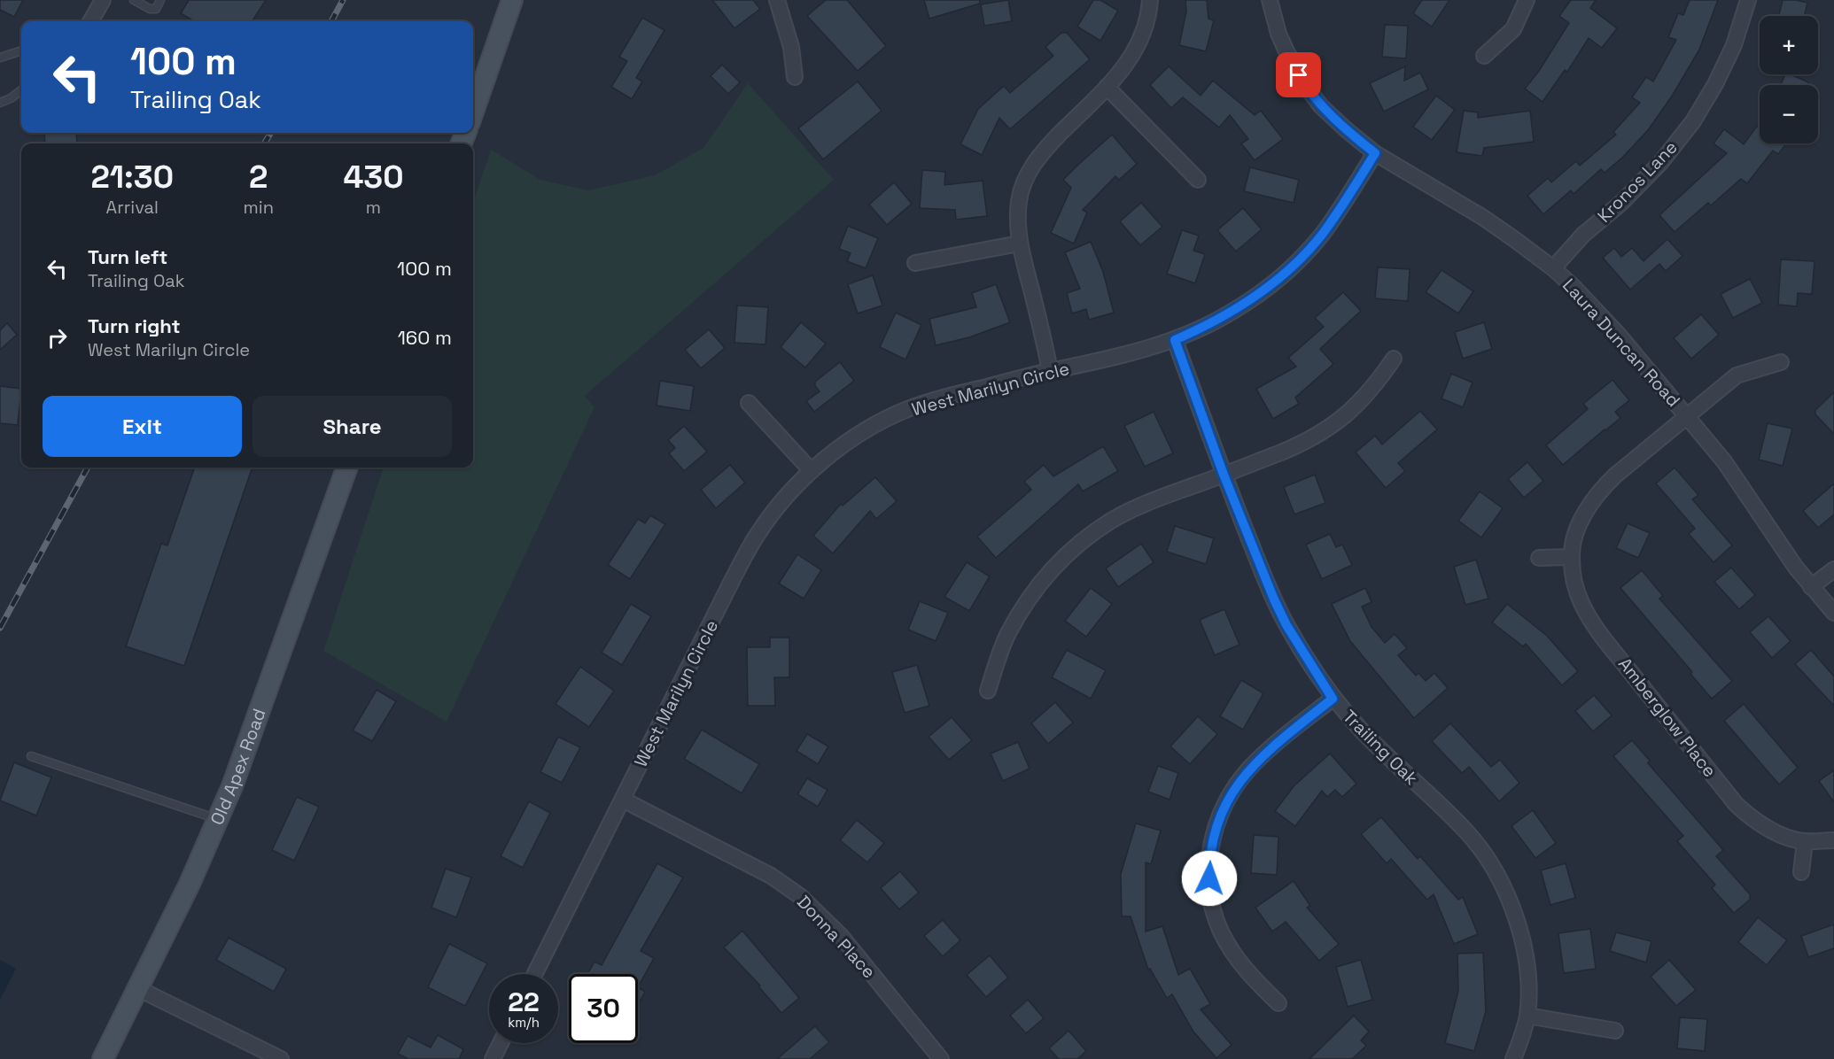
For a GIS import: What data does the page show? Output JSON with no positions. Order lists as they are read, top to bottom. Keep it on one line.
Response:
{"streets":{"main road":["Old Apex Road"],"street":["Kronos Lane","Laura Duncan Road","West Marilyn Circle","Amberglow Place","Trailing Oak","Donna Place"]},"crossings":[["Kronos Lane","Laura Duncan Road"],["Laura Duncan Road","West Marilyn Circle"],["Laura Duncan Road","Amberglow Place"],["West Marilyn Circle","Trailing Oak"],["West Marilyn Circle","Donna Place"]],"page":{"map_buttons":["+","−"],"turn":["100 m","Trailing Oak"],"eta":["21:30","Arrival","2","min","430","m"],"list":[{"name":"Turn left","note":"Trailing Oak","value":"100 m"},{"name":"Turn right","note":"West Marilyn Circle","value":"160 m"}],"buttons":["Exit","Share"],"speed":"22 km/h","limit":"30"}}
